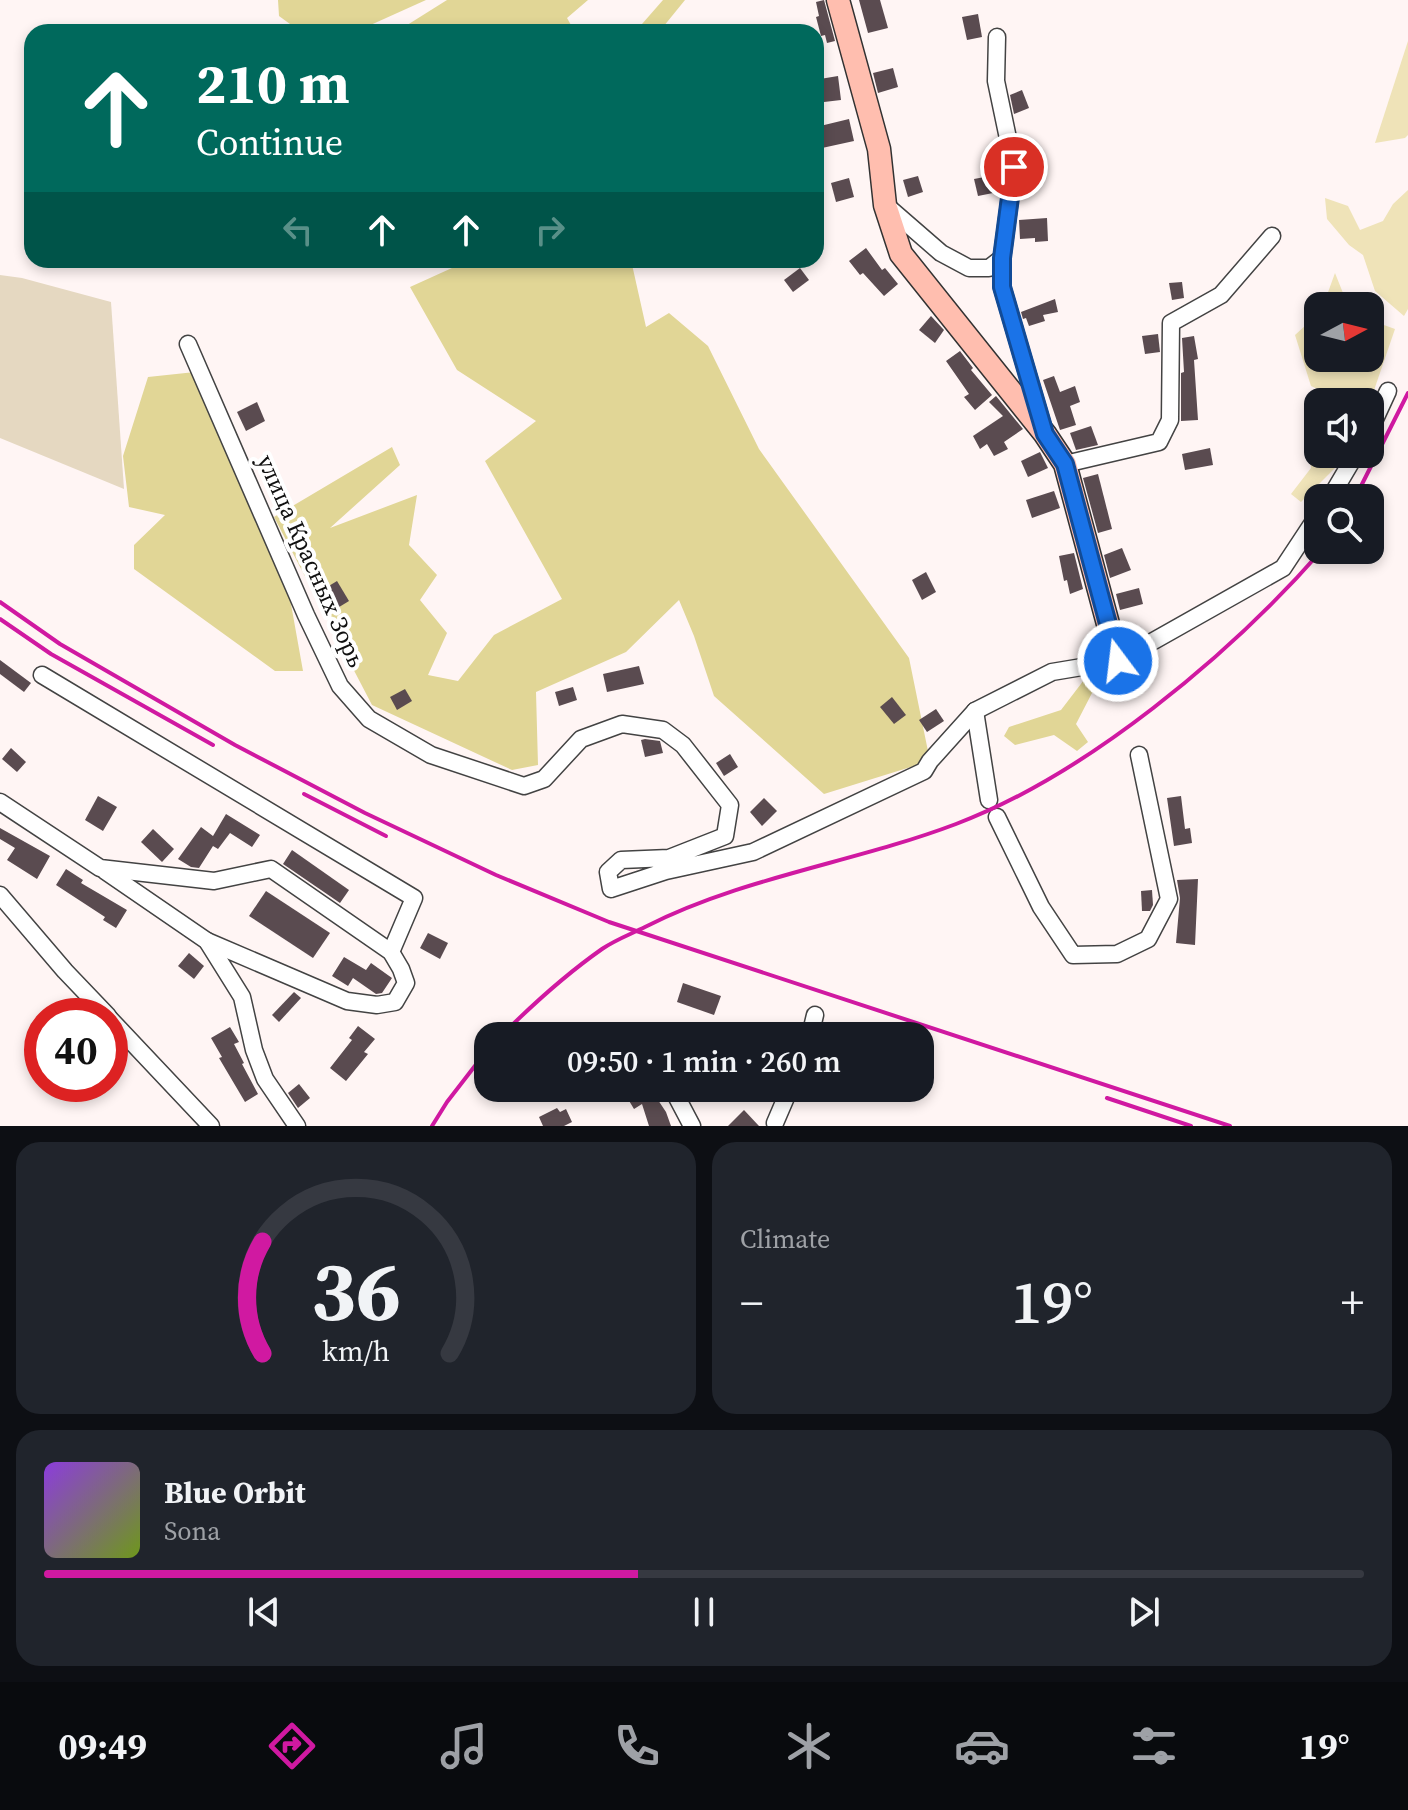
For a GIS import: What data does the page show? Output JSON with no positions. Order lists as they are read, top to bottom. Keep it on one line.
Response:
{"streets":{"street":["улица Красных Зорь"]},"north":"right","page":{"turn":["210 m","Continue"],"limit":"40","trip":"09:50 · 1 min · 260 m","tile":"Climate","heat":["−","19°","+"],"song":["Blue Orbit","Sona"],"tabs":["09:49","19°"],"gauge":["36","km/h"]}}
